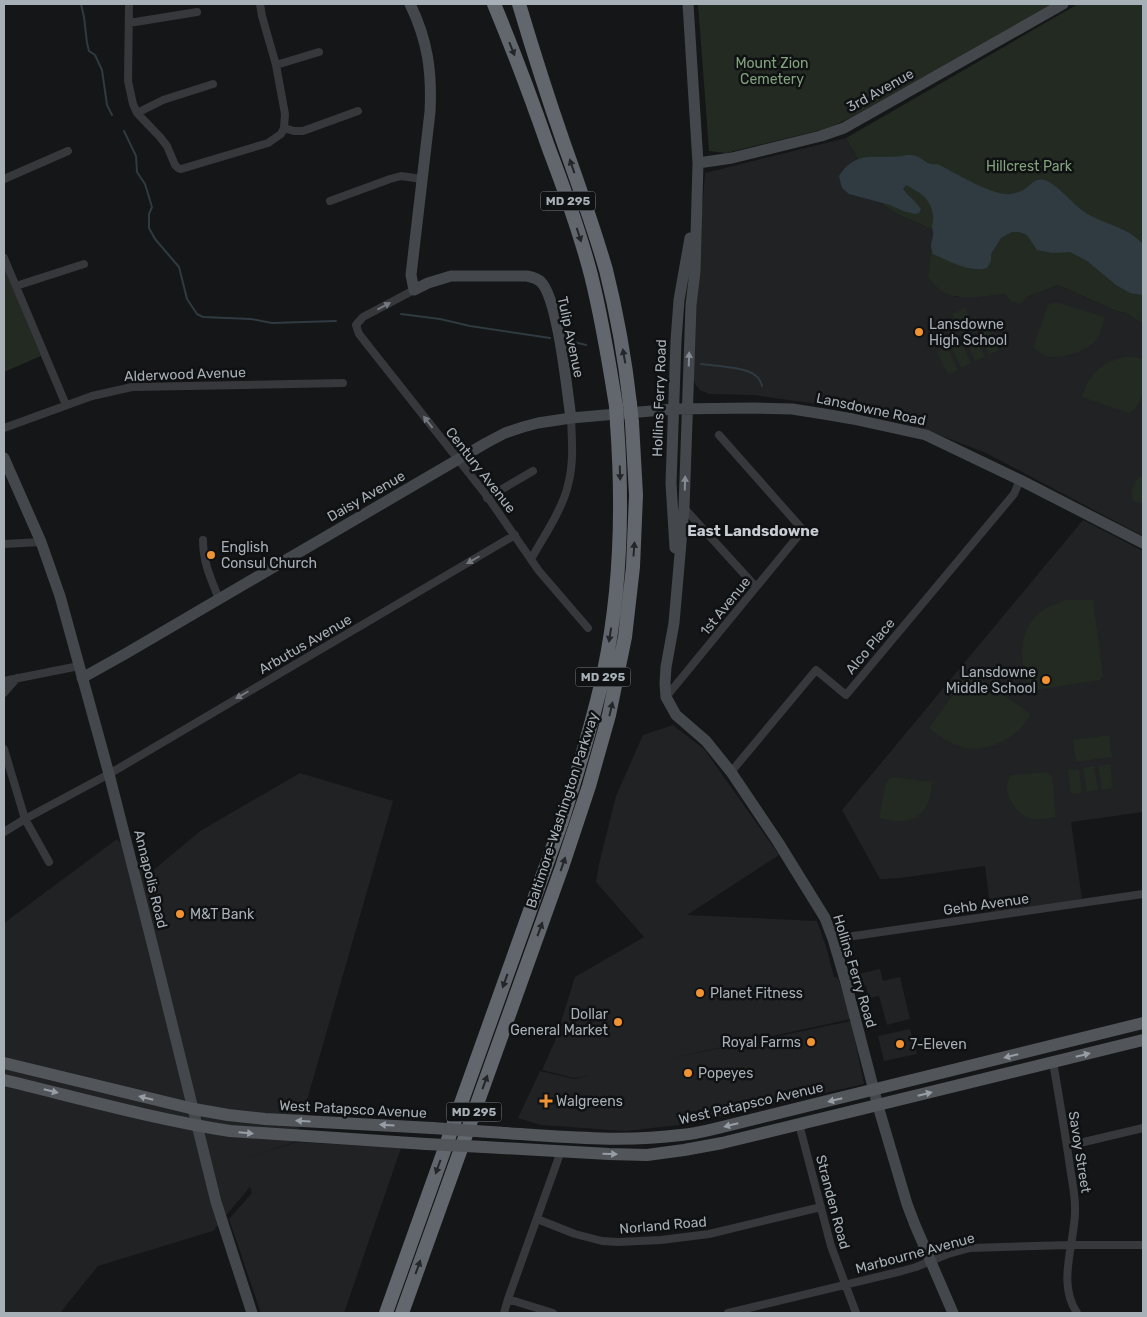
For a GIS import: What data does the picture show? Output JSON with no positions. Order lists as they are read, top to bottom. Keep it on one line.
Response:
{"streets":{"highway":["MD 295","Baltimore-Washington Parkway"],"main road":["West Patapsco Avenue"],"street":["3rd Avenue","Tulip Avenue","Alderwood Avenue","Hollins Ferry Road","Lansdowne Road","Century Avenue","Daisy Avenue","1st Avenue","Arbutus Avenue","Alco Place","Annapolis Road","Gehb Avenue","Savoy Street","Stranden Road","Norland Road","Marbourne Avenue"]},"crossings":[["3rd Avenue","Hollins Ferry Road"],["Tulip Avenue","Century Avenue"],["Tulip Avenue","Daisy Avenue"],["Hollins Ferry Road","Lansdowne Road"],["Hollins Ferry Road","Daisy Avenue"],["Hollins Ferry Road","1st Avenue"],["Hollins Ferry Road","Alco Place"],["Hollins Ferry Road","Gehb Avenue"],["Hollins Ferry Road","West Patapsco Avenue"],["Hollins Ferry Road","Marbourne Avenue"],["Lansdowne Road","Daisy Avenue"],["Lansdowne Road","Alco Place"],["Century Avenue","Daisy Avenue"],["Century Avenue","Arbutus Avenue"],["Daisy Avenue","Annapolis Road"],["Arbutus Avenue","Annapolis Road"],["Annapolis Road","West Patapsco Avenue"],["Savoy Street","Marbourne Avenue"],["Stranden Road","Norland Road"],["Stranden Road","Marbourne Avenue"]],"one_way":["Century Avenue","Arbutus Avenue"],"districts":["East Landsdowne"],"parks":["Mount Zion Cemetery","Hillcrest Park"],"places":{"other":["Lansdowne High School","English Consul Church","Lansdowne Middle School","M&T Bank","Planet Fitness","Dollar General Market","Royal Farms","7-Eleven","Popeyes"],"health":["Walgreens"]}}
